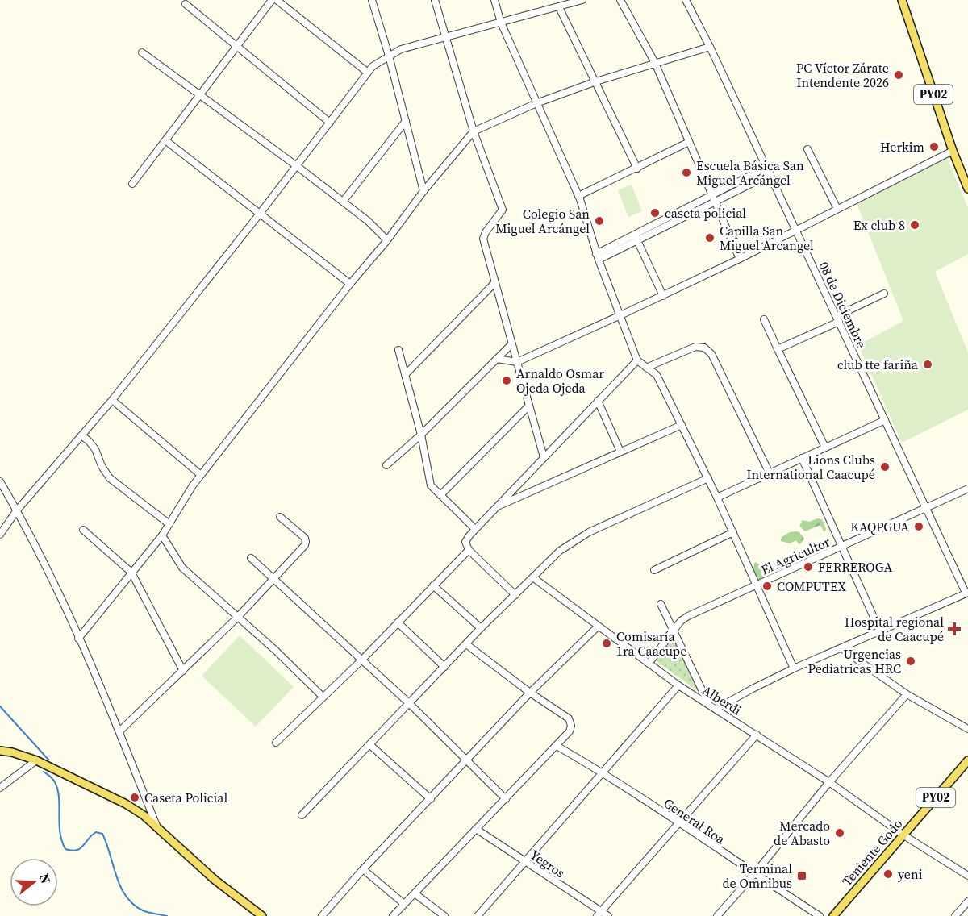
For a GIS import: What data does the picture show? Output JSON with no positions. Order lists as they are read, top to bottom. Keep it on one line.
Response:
{"streets":{"main road":["PY02","Teniente Godo"],"street":["08 de Diciembre","El Agricultor","Alberdi","General Roa","Yegros"]},"crossings":[["08 de Diciembre","El Agricultor"],["El Agricultor","Alberdi"],["Alberdi","Teniente Godo"]],"places":{"other":["PC Víctor Zárate Intendente 2026","Herkim","Escuela Básica San Miguel Arcángel","caseta policial","Colegio San Miguel Arcángel","Ex club 8","Capilla San Miguel Arcangel","club tte fariña","Arnaldo Osmar Ojeda Ojeda","Lions Clubs International Caacupé","KAQPGUA","FERREROGA","COMPUTEX","Comisaría 1ra Caacupe","Urgencias Pediatricas HRC","Caseta Policial","Mercado de Abasto","yeni"],"health":["Hospital regional de Caacupé"],"transit":["Terminal de Omnibus"]},"north":"right"}
